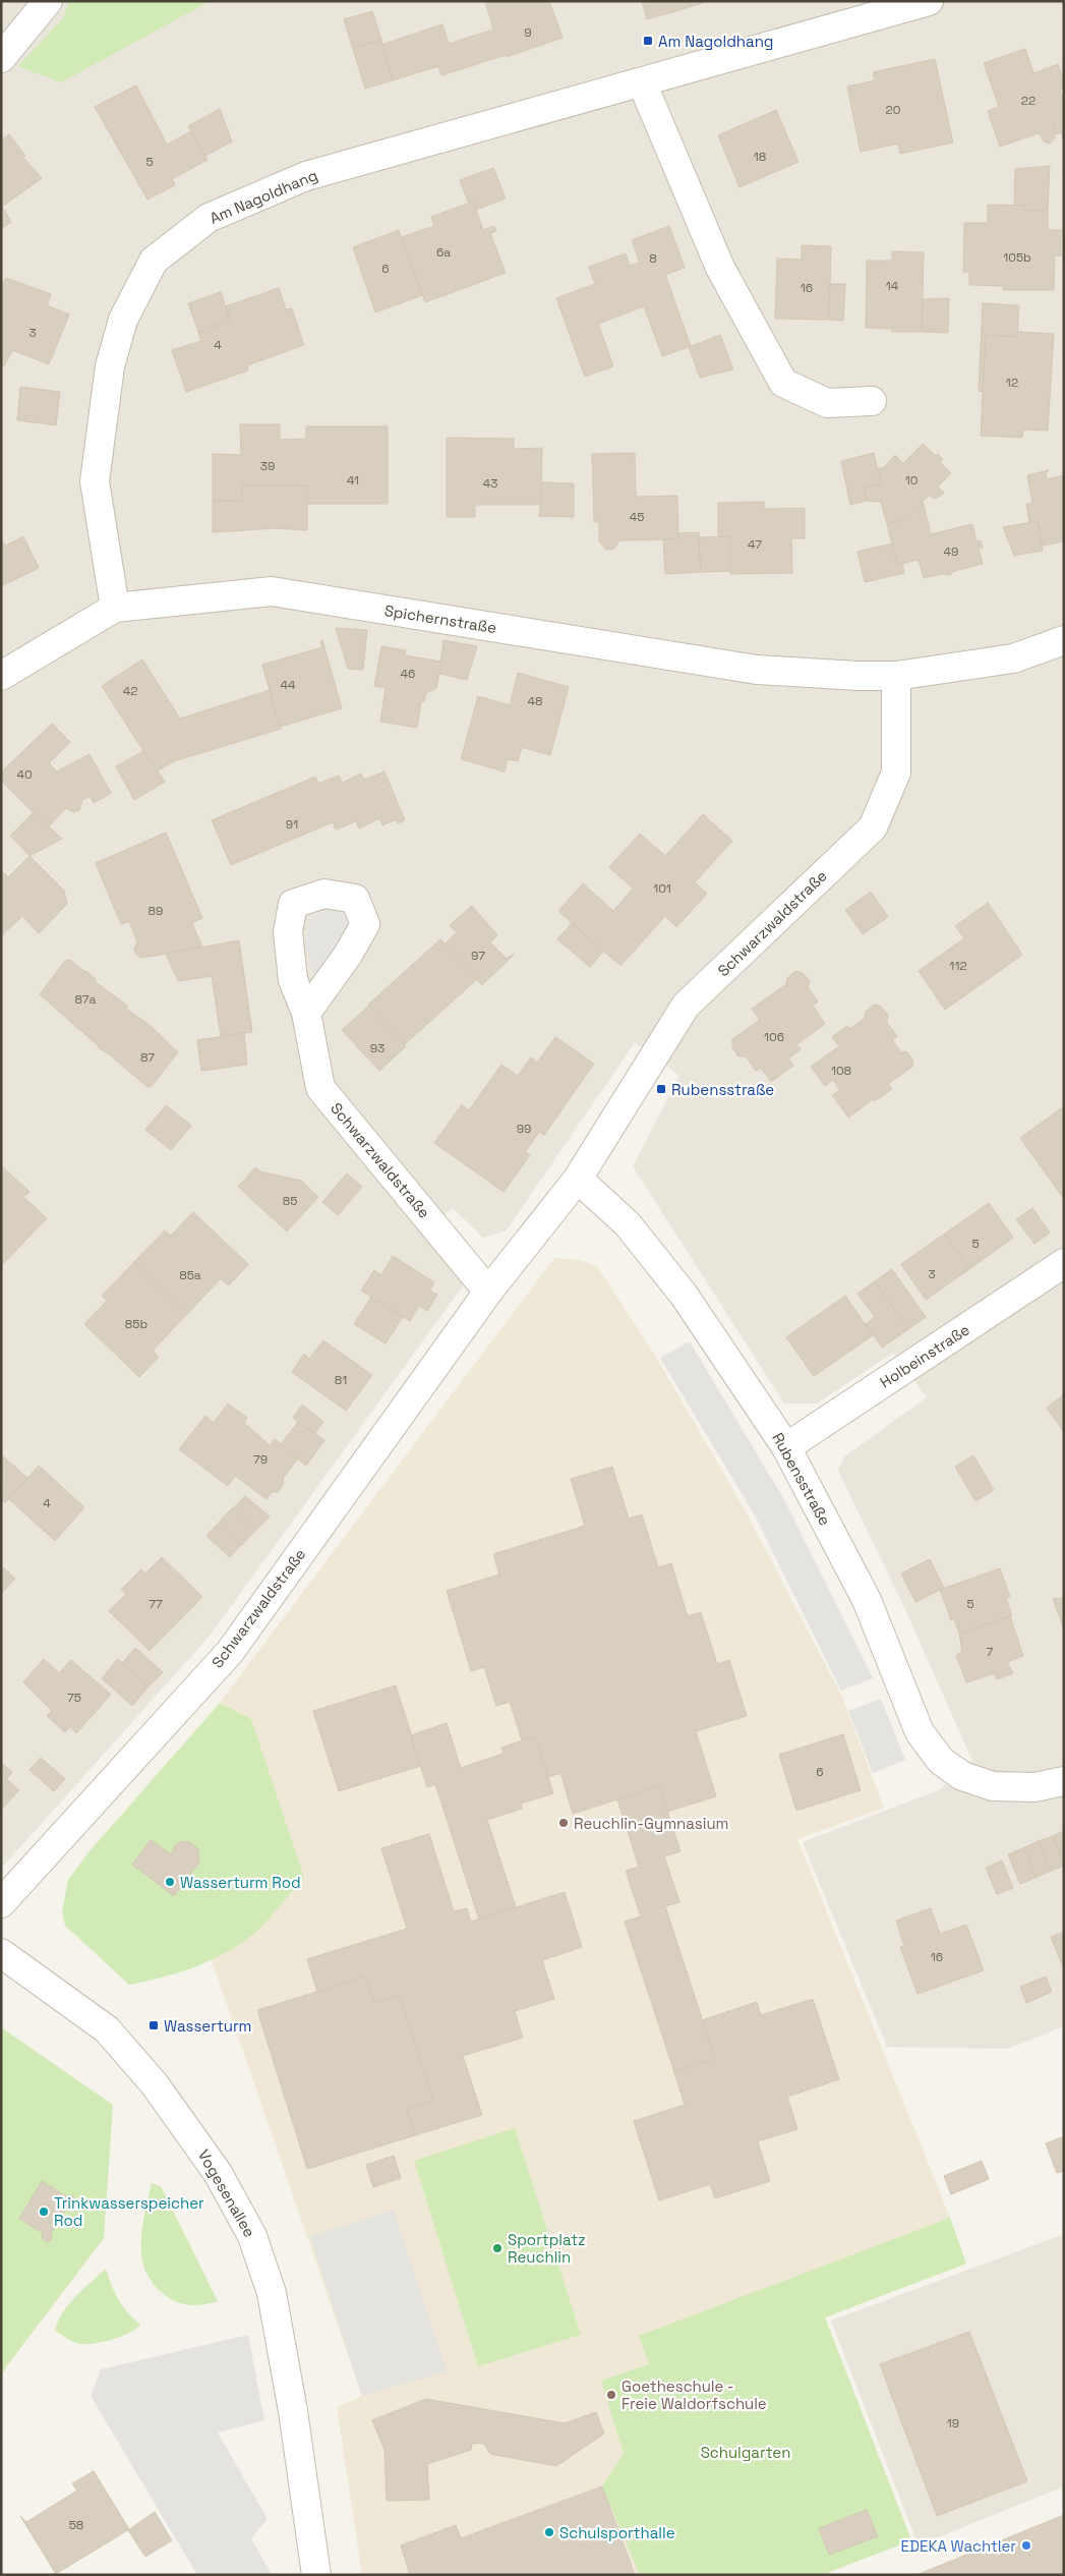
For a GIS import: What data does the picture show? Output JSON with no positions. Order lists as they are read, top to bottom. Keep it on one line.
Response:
{"streets":{"street":["Am Nagoldhang","Spichernstraße","Schwarzwaldstraße","Holbeinstraße","Rubensstraße","Vogesenallee"]},"crossings":[["Am Nagoldhang","Spichernstraße"],["Spichernstraße","Schwarzwaldstraße"],["Schwarzwaldstraße","Rubensstraße"],["Holbeinstraße","Rubensstraße"]],"parks":["Schulgarten"],"places":{"transit":["Am Nagoldhang","Rubensstraße","Wasserturm"],"other":["Reuchlin-Gymnasium","Wasserturm Rod","Trinkwasserspeicher Rod","Sportplatz Reuchlin","Goetheschule - Freie Waldorfschule","Schulsporthalle","EDEKA Wachtler"]},"house_numbers":["9","22","20","18","5","6a","105b","8","6","14","16","3","4","12","39","41","10","43","45","47","49","46","44","42","48","40","91","101","89","97","112","87a","106","93","87","108","99","85","5","3","85a","85b","81","79","4","77","5","7","75","6","16","19","58"]}
